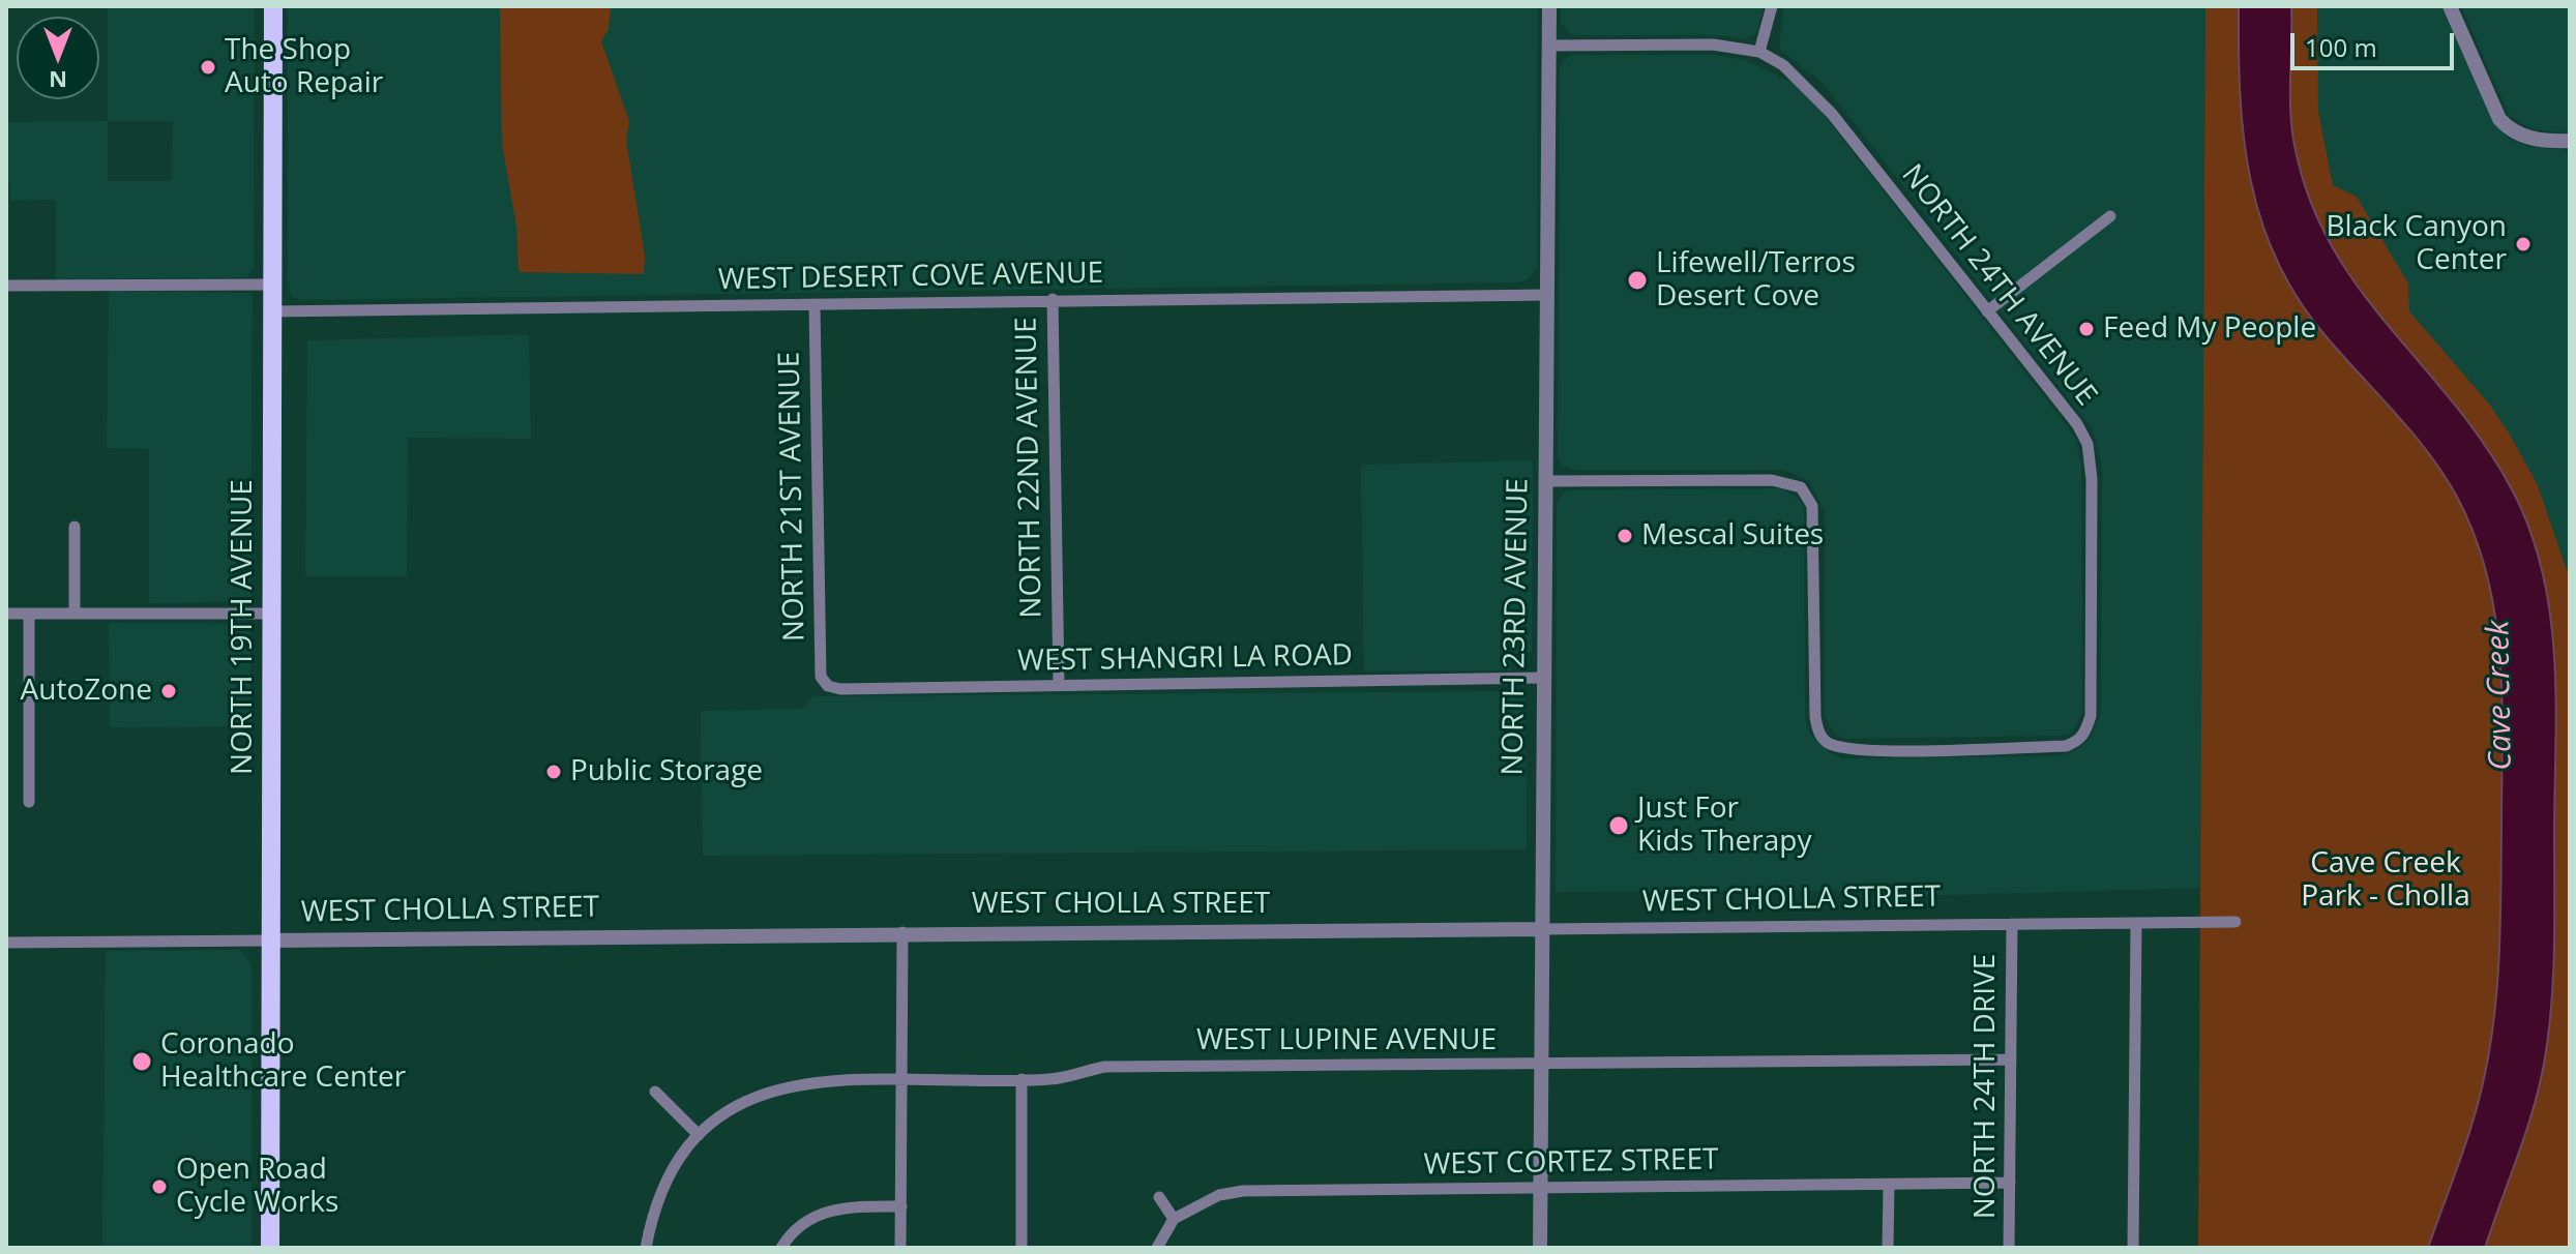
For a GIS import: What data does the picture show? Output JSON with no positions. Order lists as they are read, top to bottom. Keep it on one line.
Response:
{"streets":{"main road":["NORTH 19TH AVENUE"],"street":["WEST DESERT COVE AVENUE","NORTH 24TH AVENUE","NORTH 22ND AVENUE","NORTH 21ST AVENUE","NORTH 23RD AVENUE","WEST SHANGRI LA ROAD","WEST CHOLLA STREET","WEST LUPINE AVENUE","NORTH 24TH DRIVE","WEST CORTEZ STREET"]},"crossings":[["WEST DESERT COVE AVENUE","NORTH 22ND AVENUE"],["WEST DESERT COVE AVENUE","NORTH 21ST AVENUE"],["WEST DESERT COVE AVENUE","NORTH 19TH AVENUE"],["WEST DESERT COVE AVENUE","NORTH 23RD AVENUE"],["NORTH 24TH AVENUE","NORTH 23RD AVENUE"],["NORTH 22ND AVENUE","WEST SHANGRI LA ROAD"],["NORTH 21ST AVENUE","WEST SHANGRI LA ROAD"],["NORTH 19TH AVENUE","WEST CHOLLA STREET"],["NORTH 23RD AVENUE","WEST SHANGRI LA ROAD"],["NORTH 23RD AVENUE","WEST CHOLLA STREET"],["NORTH 23RD AVENUE","WEST LUPINE AVENUE"],["NORTH 23RD AVENUE","WEST CORTEZ STREET"],["WEST CHOLLA STREET","NORTH 24TH DRIVE"],["WEST LUPINE AVENUE","NORTH 24TH DRIVE"],["NORTH 24TH DRIVE","WEST CORTEZ STREET"]],"water":["Cave Creek"],"parks":["Cave Creek Park - Cholla"],"places":["The Shop Auto Repair","Black Canyon Center","Lifewell/Terros Desert Cove","Feed My People","Mescal Suites","AutoZone","Public Storage","Just For Kids Therapy","Coronado Healthcare Center","Open Road Cycle Works"],"scale_bar":"100 m","north":"bottom"}
